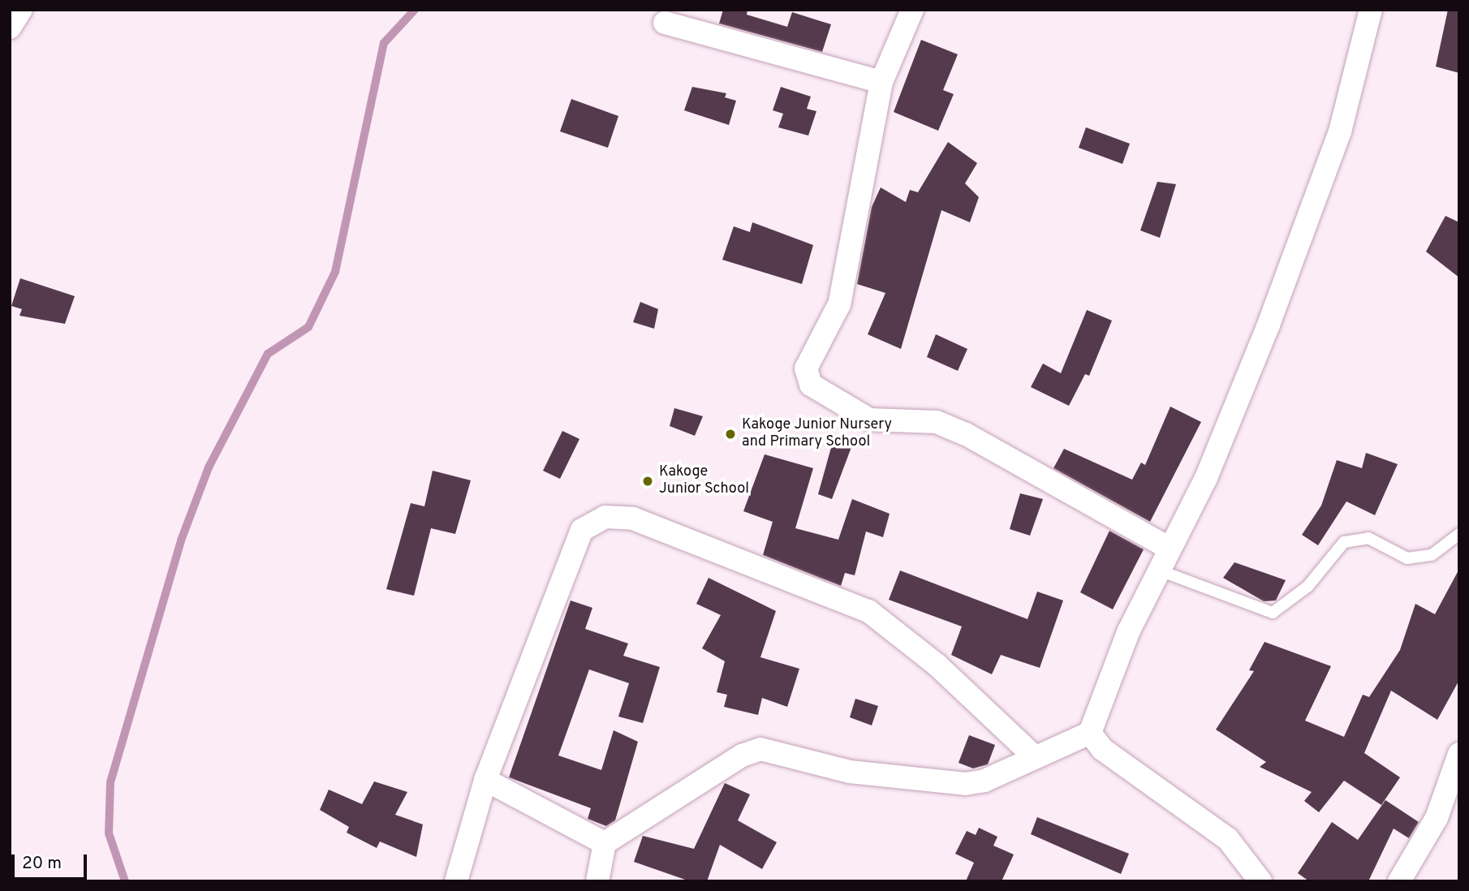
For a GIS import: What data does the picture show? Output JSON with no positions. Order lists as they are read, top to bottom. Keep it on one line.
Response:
{"places":["Kakoge Junior Nursery and Primary School","Kakoge Junior School"],"scale_bar":"20 m"}
